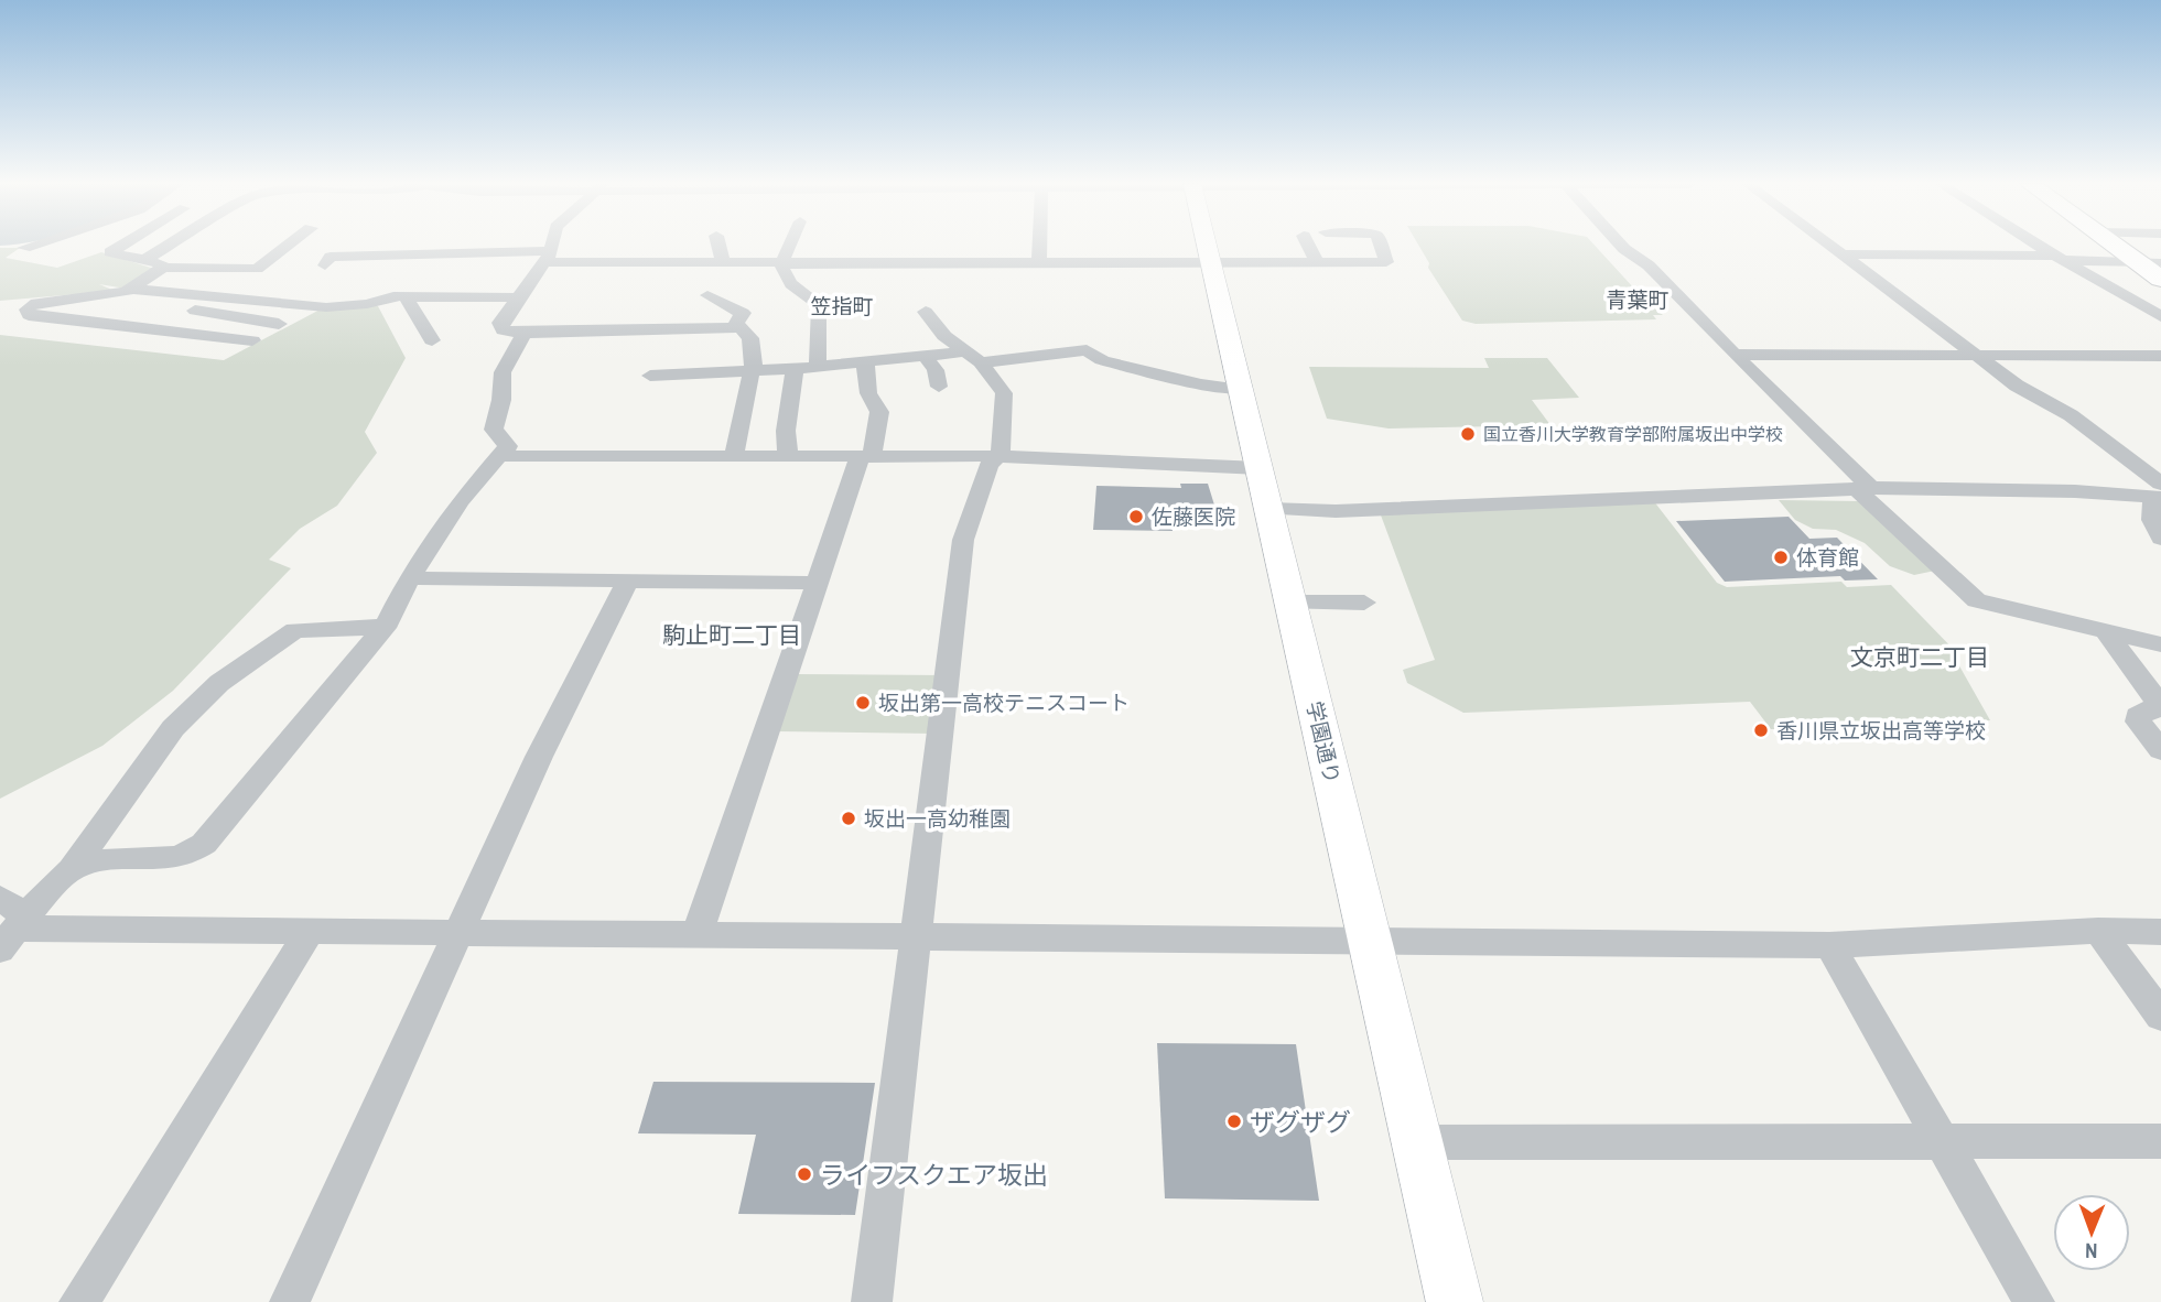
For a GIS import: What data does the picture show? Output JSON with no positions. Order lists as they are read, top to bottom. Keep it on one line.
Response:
{"streets":{"street":["学園通り"]},"districts":["青葉町","笠指町","駒止町二丁目","文京町二丁目"],"places":["国立香川大学教育学部附属坂出中学校","佐藤医院","体育館","坂出第一高校テニスコート","香川県立坂出高等学校","坂出一高幼稚園","ザグザグ","ライフスクエア坂出"],"north":"bottom"}
